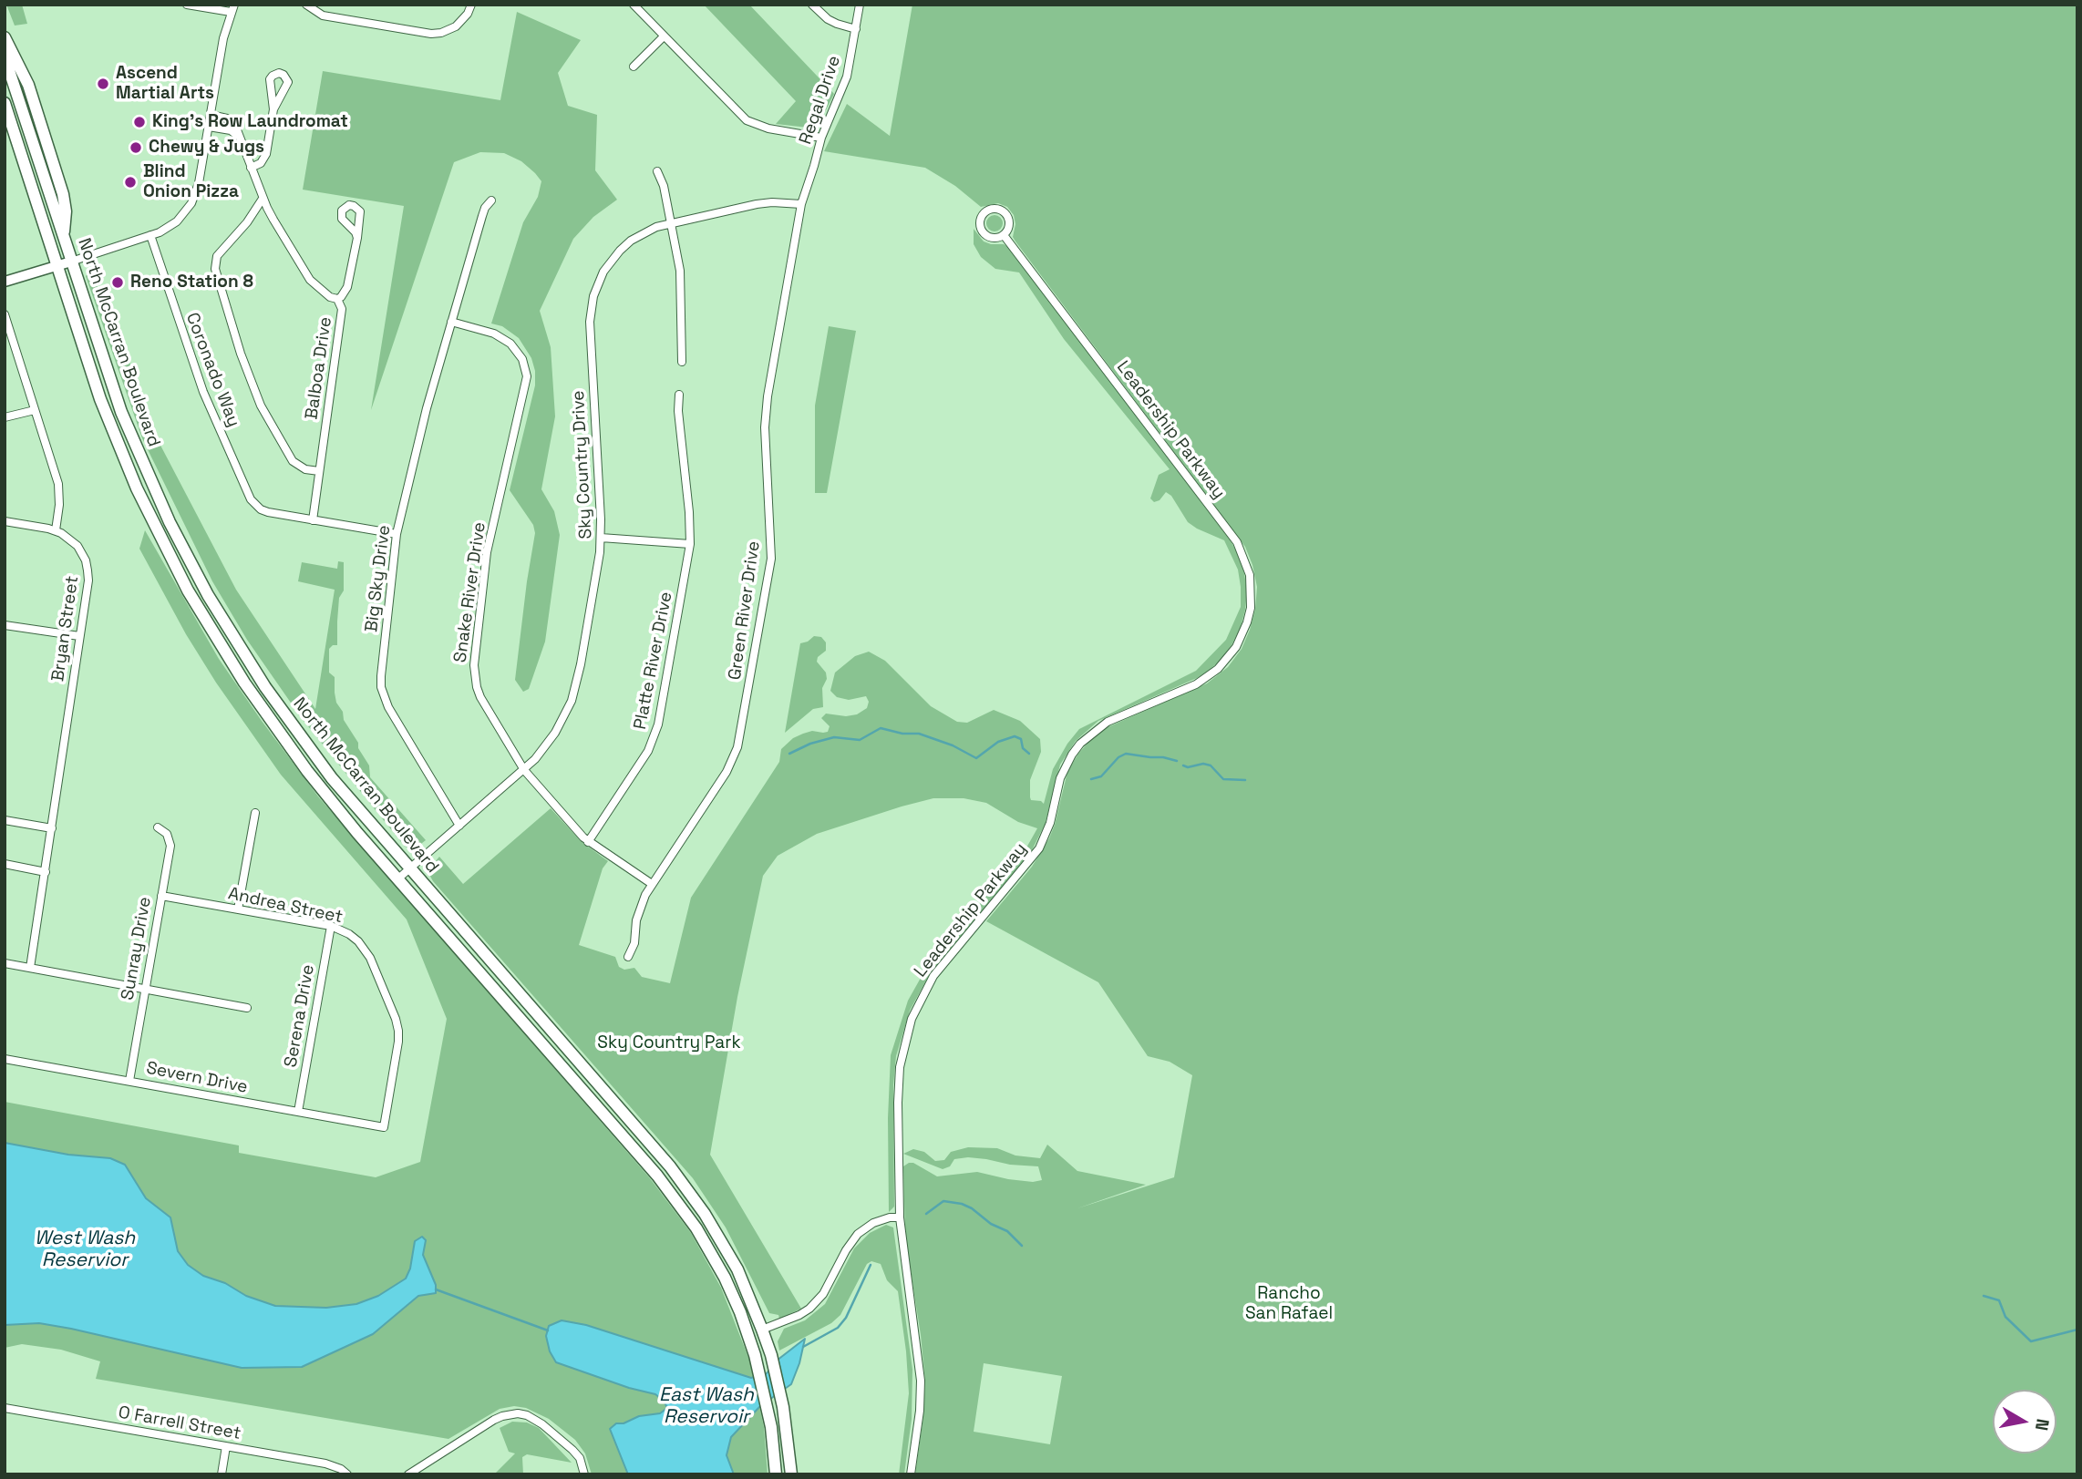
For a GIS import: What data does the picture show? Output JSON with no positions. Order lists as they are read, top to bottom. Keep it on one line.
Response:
{"streets":{"main road":["North McCarran Boulevard"],"street":["Regal Drive","Balboa Drive","Coronado Way","Leadership Parkway","Sky Country Drive","Big Sky Drive","Snake River Drive","Green River Drive","Bryan Street","Platte River Drive","Andrea Street","Sunray Drive","Serena Drive","Severn Drive","O Farrell Street"]},"crossings":[["Regal Drive","Sky Country Drive"],["Regal Drive","Green River Drive"],["North McCarran Boulevard","Sky Country Drive"],["Balboa Drive","Coronado Way"],["Sky Country Drive","Big Sky Drive"],["Sky Country Drive","Snake River Drive"],["Sky Country Drive","Green River Drive"],["Big Sky Drive","Snake River Drive"],["Snake River Drive","Green River Drive"],["Snake River Drive","Platte River Drive"],["Andrea Street","Sunray Drive"],["Andrea Street","Serena Drive"],["Andrea Street","Severn Drive"],["Sunray Drive","Severn Drive"],["Serena Drive","Severn Drive"]],"water":["West Wash Reservior","East Wash Reservoir"],"parks":["Sky Country Park","Rancho San Rafael"],"places":["Ascend Martial Arts","King's Row Laundromat","Chewy & Jugs","Blind Onion Pizza","Reno Station 8"],"north":"right"}
